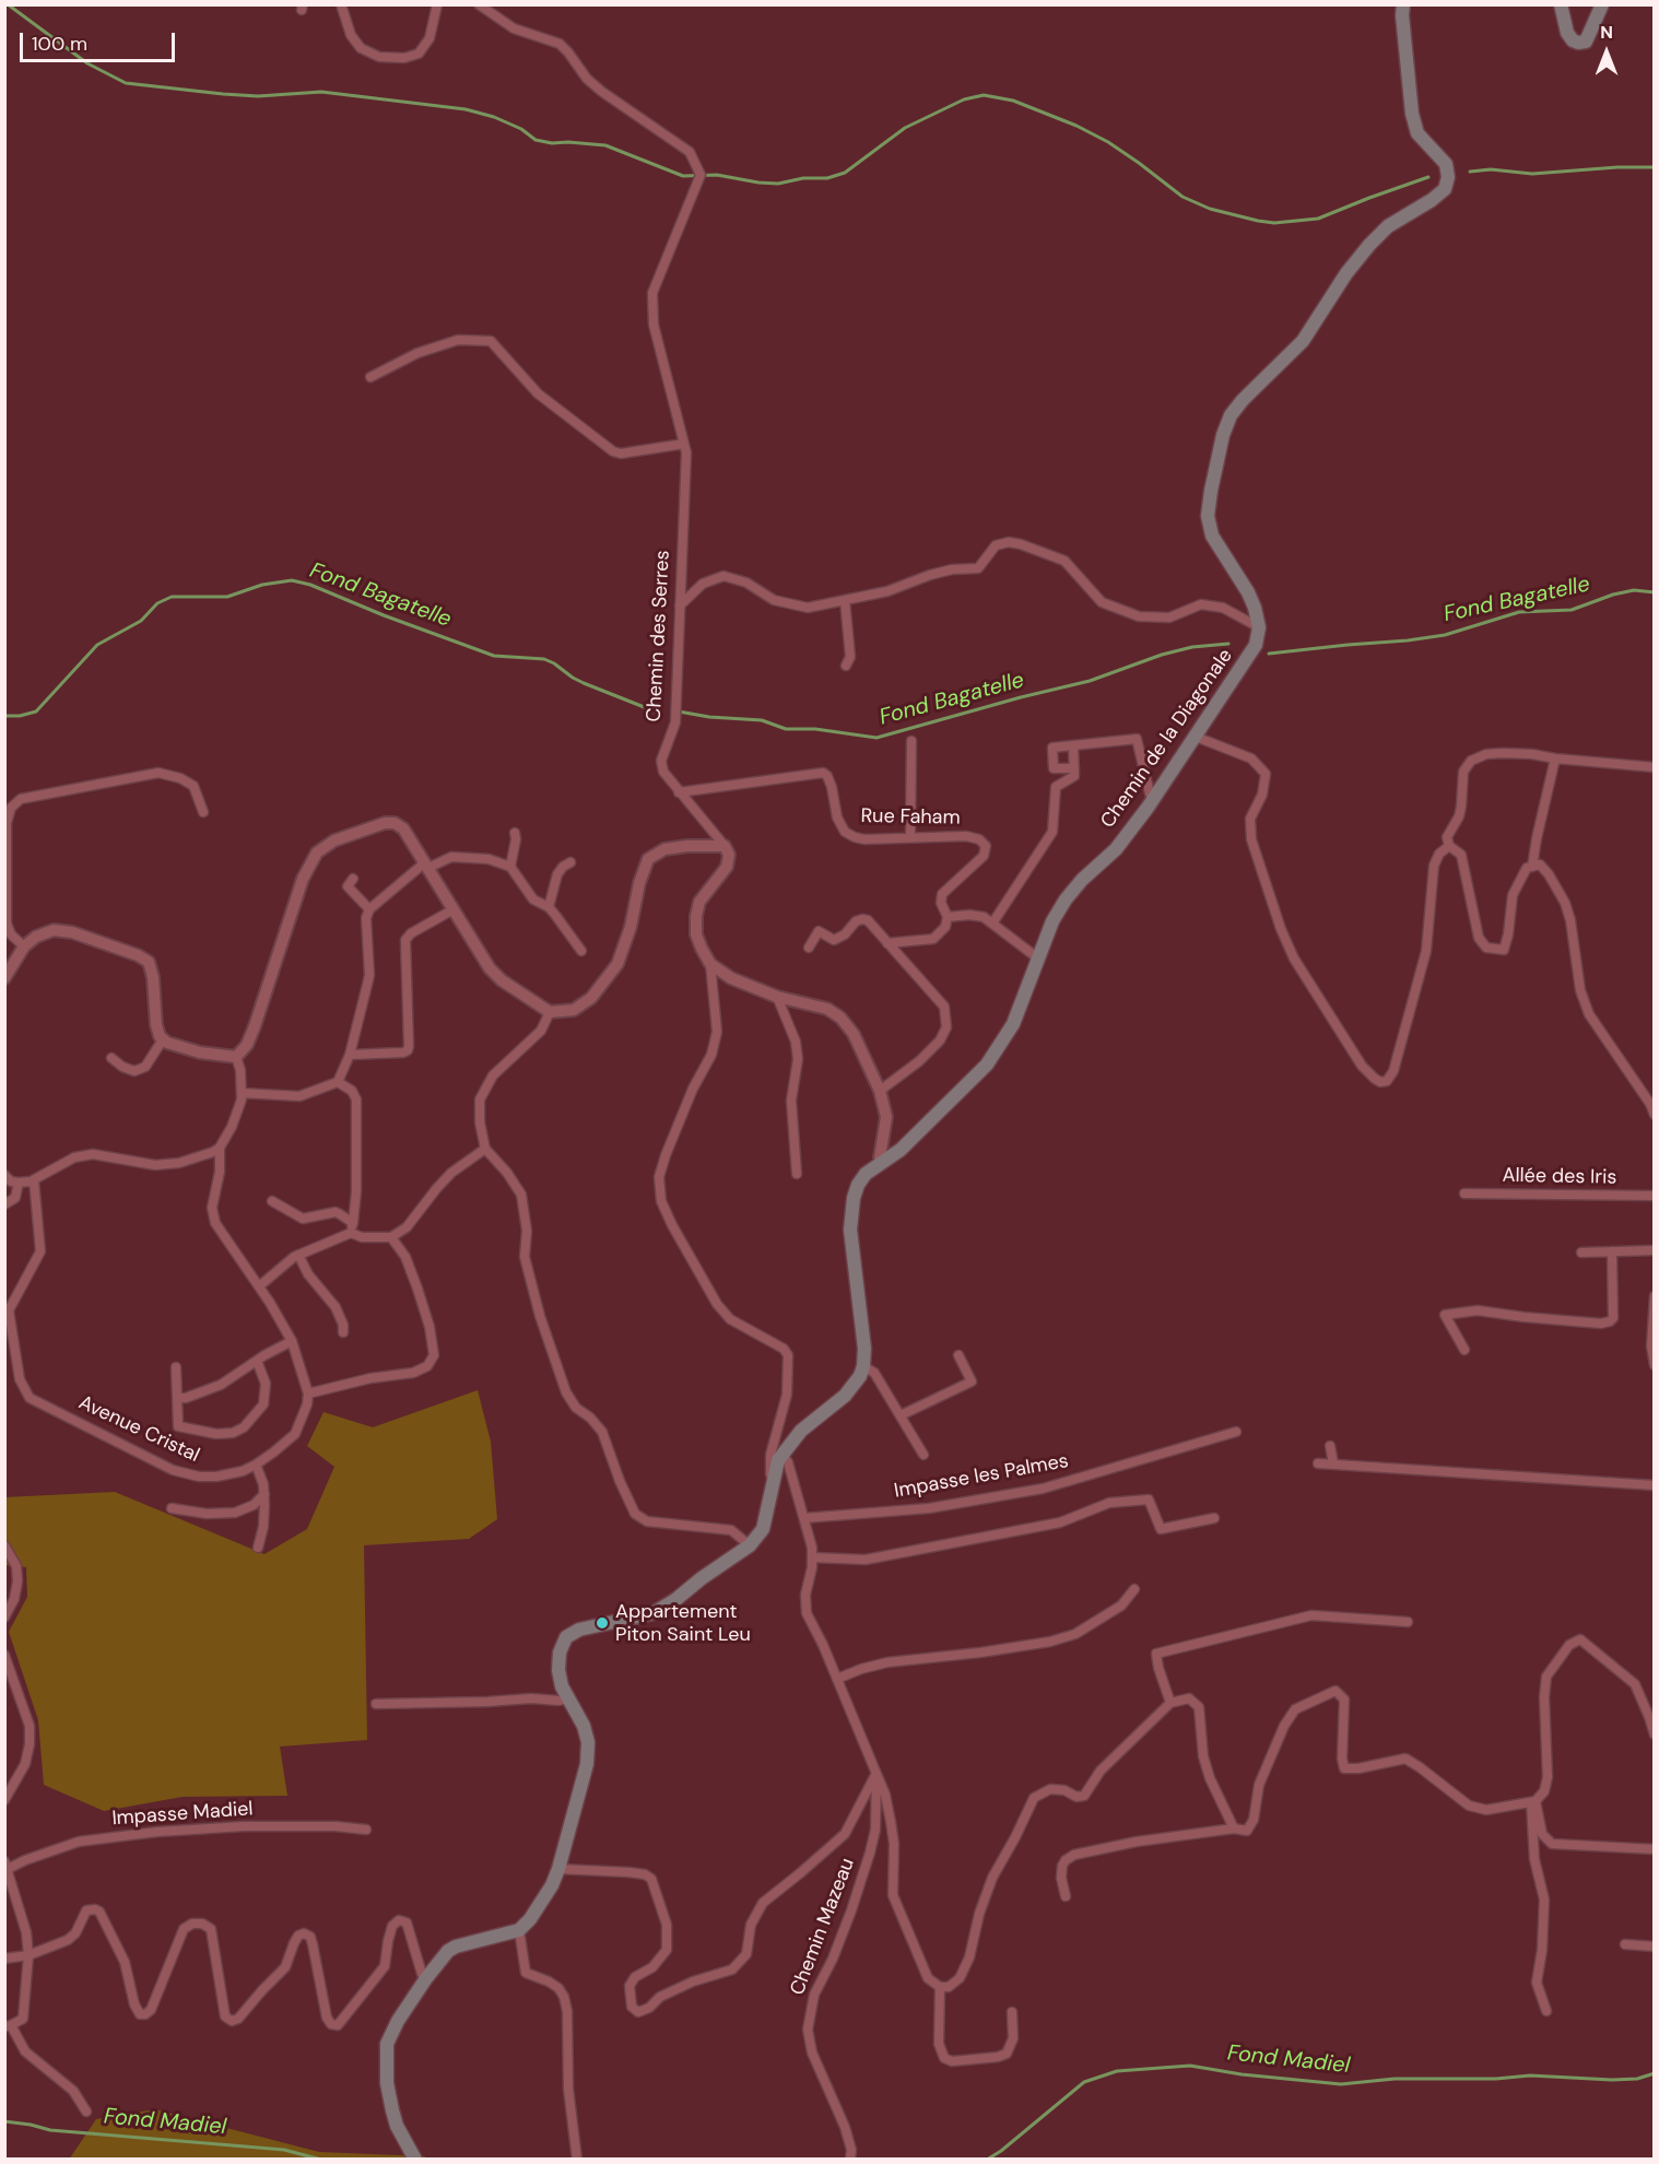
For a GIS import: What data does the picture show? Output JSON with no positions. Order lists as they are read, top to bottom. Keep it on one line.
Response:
{"streets":{"main road":["Chemin de la Diagonale"],"street":["Chemin des Serres","Rue Faham","Allée des Iris","Avenue Cristal","Impasse les Palmes","Impasse Madiel","Chemin Mazeau"]},"crossings":[["Chemin des Serres","Rue Faham"],["Impasse les Palmes","Chemin Mazeau"]],"water":["Fond Bagatelle","Fond Madiel"],"places":["Appartement Piton Saint Leu"],"scale_bar":"100 m","north":"top"}
